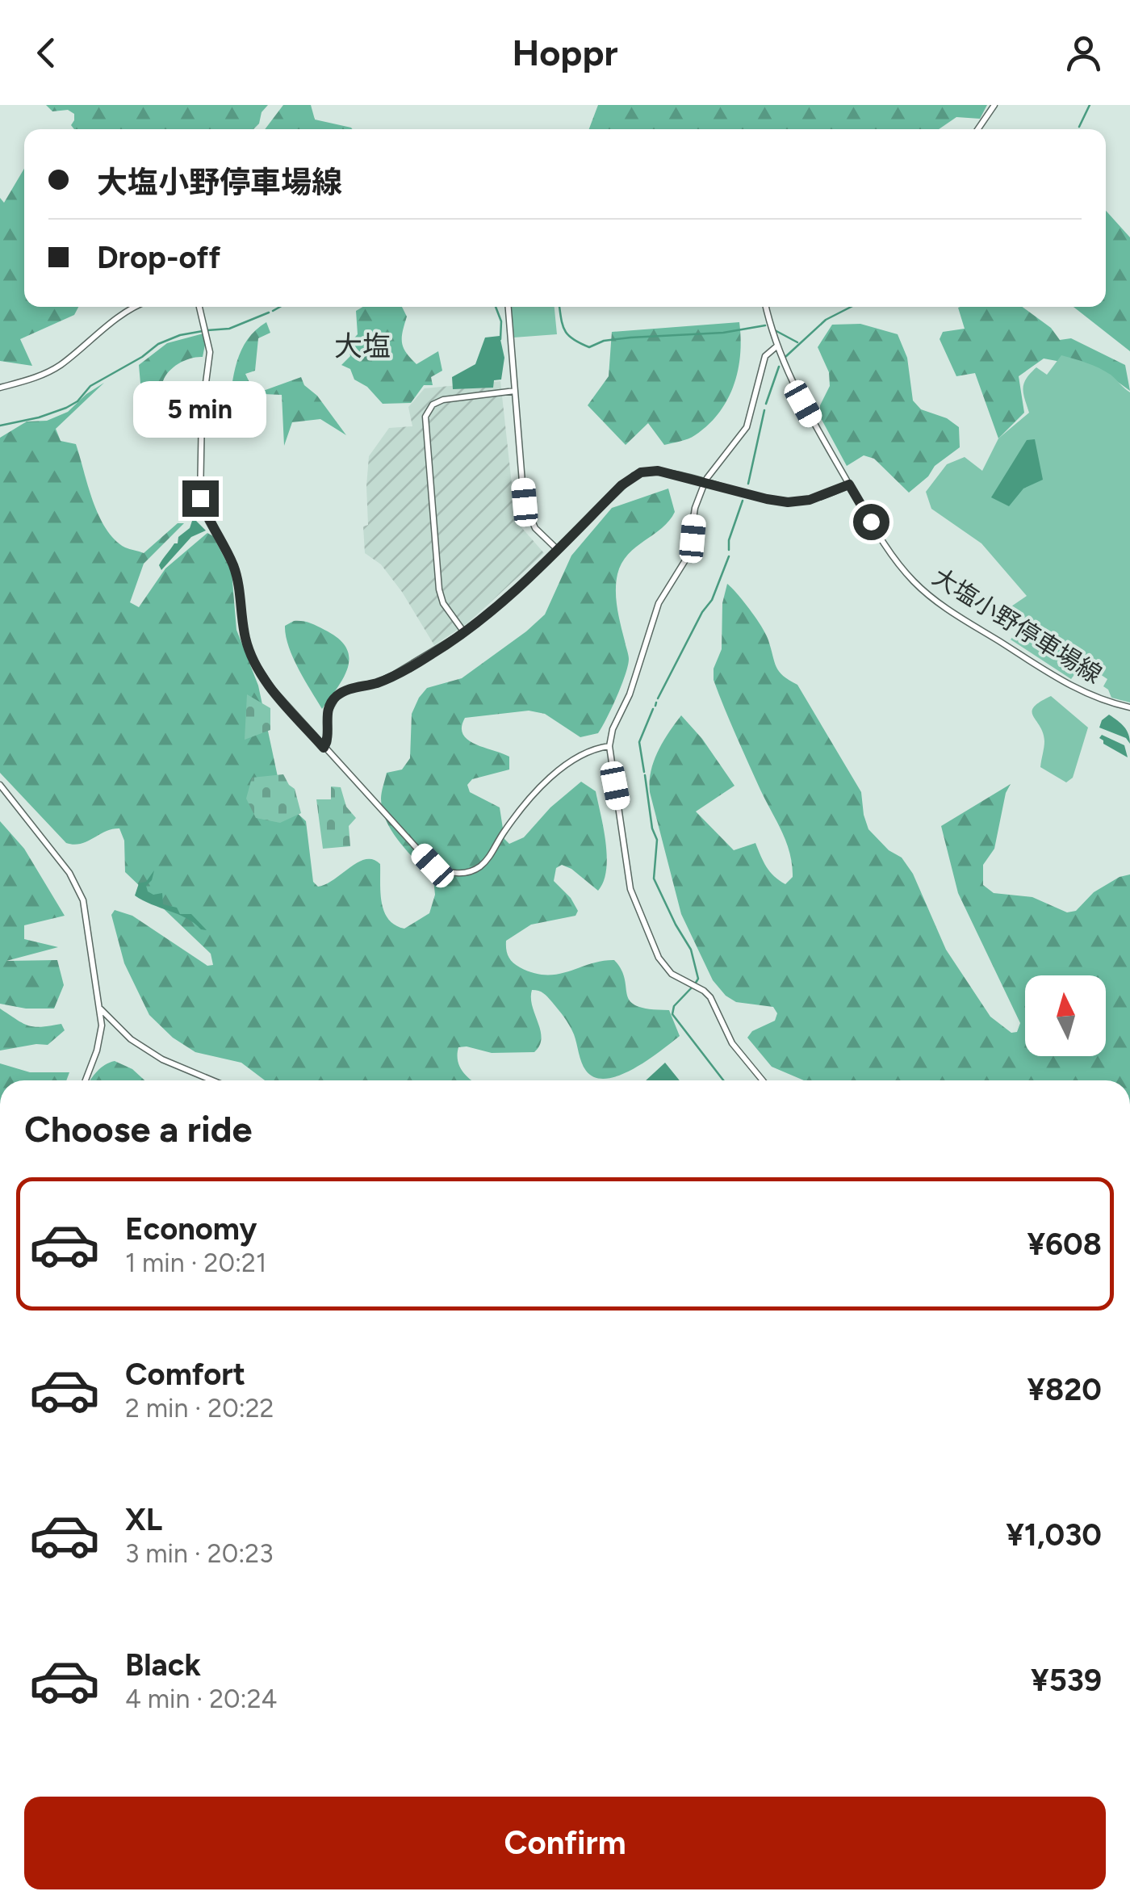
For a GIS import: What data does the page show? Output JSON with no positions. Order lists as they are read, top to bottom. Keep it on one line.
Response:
{"streets":{"street":["大塩小野停車場線"]},"districts":["大塩"],"north":"top","page":{"header":"Hoppr","banner":["大塩小野停車場線","Drop-off"],"bubble":"5 min","heading":"Choose a ride","list":[{"name":"Economy","note":"1 min · 20:21","value":"¥608"},{"name":"Comfort","note":"2 min · 20:22","value":"¥820"},{"name":"XL","note":"3 min · 20:23","value":"¥1,030"},{"name":"Black","note":"4 min · 20:24","value":"¥539"}],"buttons":"Confirm"}}
